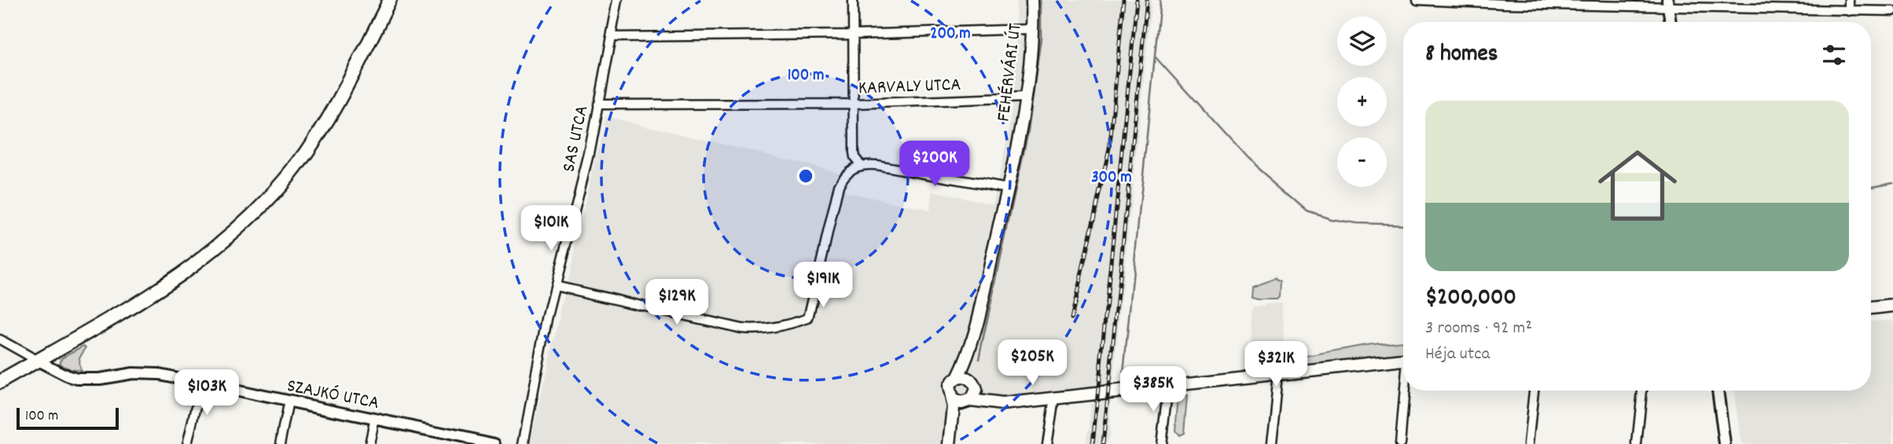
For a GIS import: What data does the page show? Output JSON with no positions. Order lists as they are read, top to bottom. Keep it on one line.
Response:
{"streets":{"main road":["FEHÉRVÁRI ÚT"],"street":["KARVALY UTCA","SAS UTCA","SZAJKÓ UTCA"]},"crossings":[["FEHÉRVÁRI ÚT","KARVALY UTCA"],["KARVALY UTCA","SAS UTCA"]],"scale_bar":"100 m","page":{"map_buttons":["+","−"],"heading":"8 homes","list":[{"name":"$200,000","note":"3 rooms · 92 m² · Héja utca"}],"price":["$200K","$101K","$191K","$129K","$205K","$321K","$385K","$103K"],"scale":"100 m"},"rings":["200 m","100 m","300 m"]}
